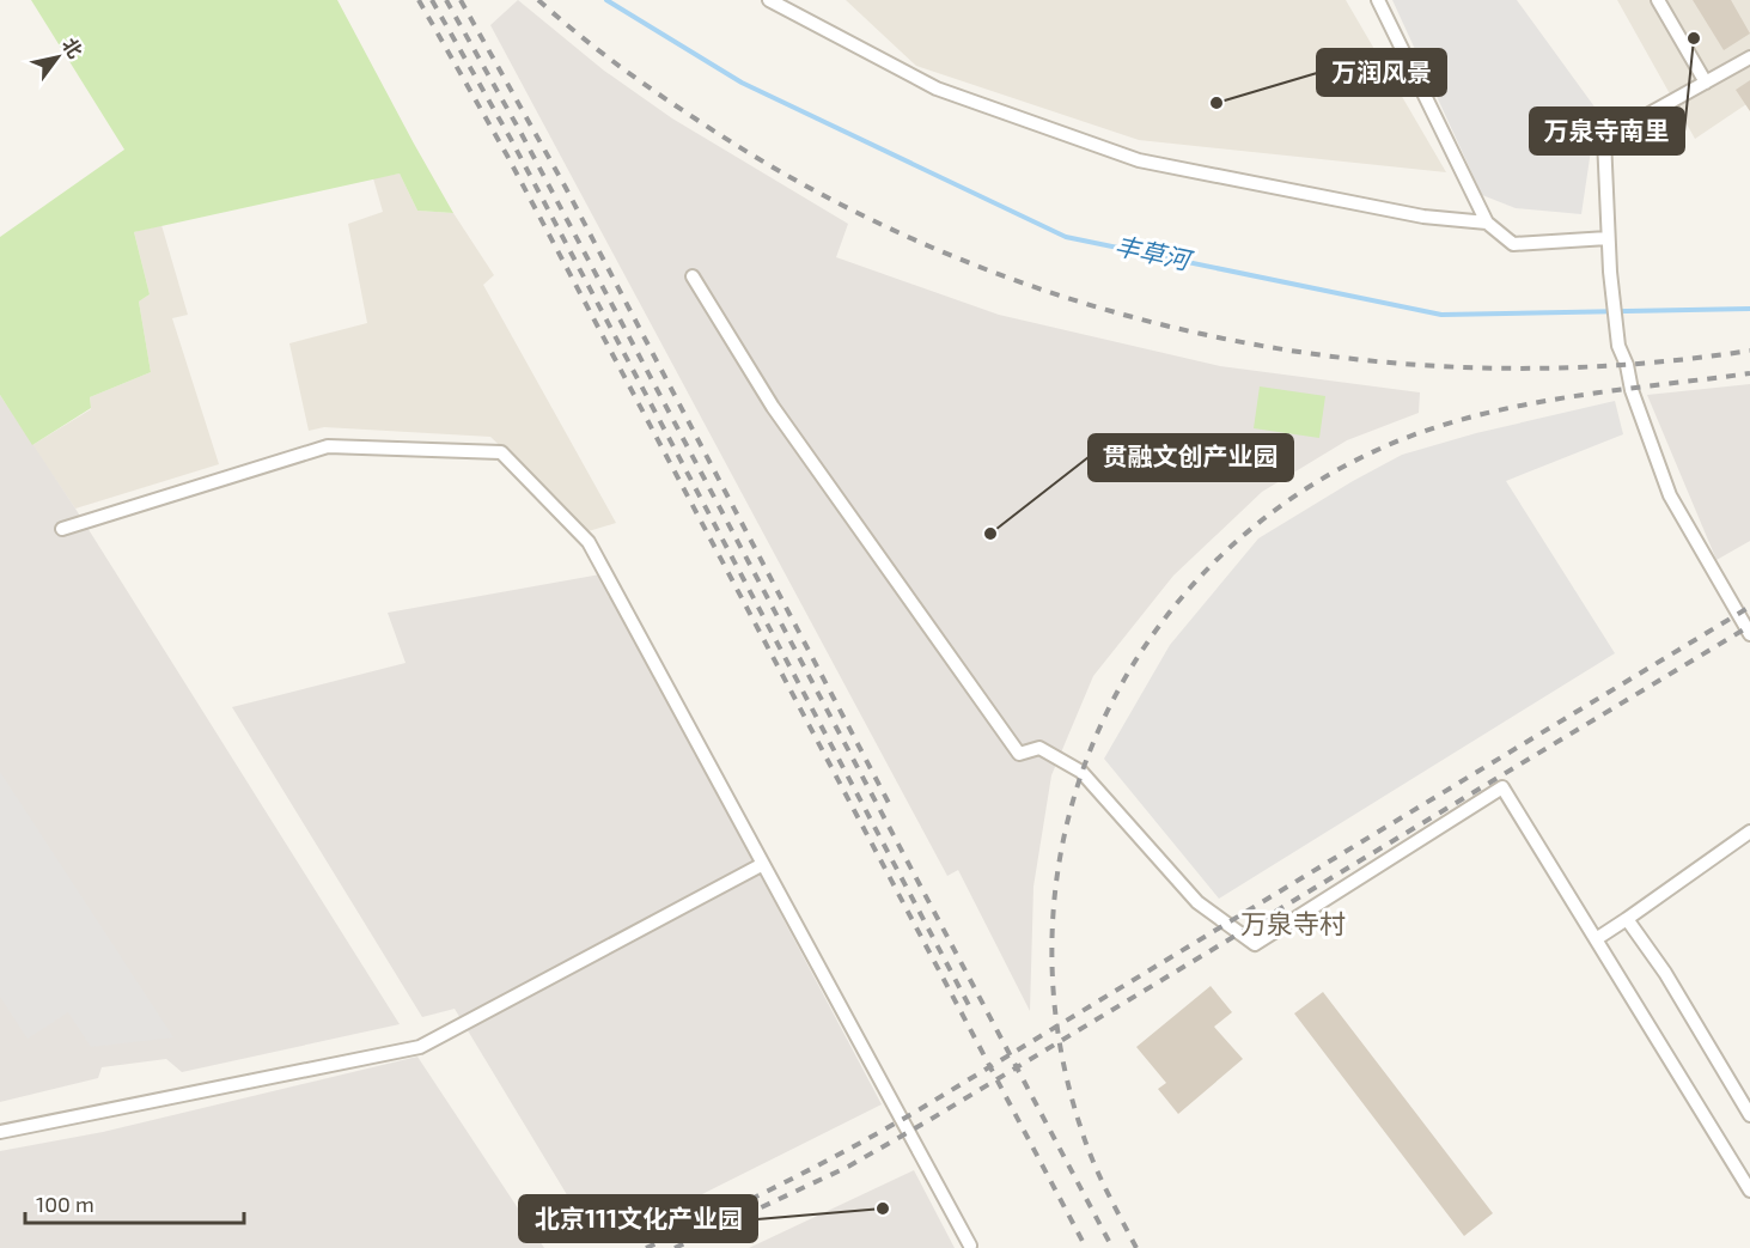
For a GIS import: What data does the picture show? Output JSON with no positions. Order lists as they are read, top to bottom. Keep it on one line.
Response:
{"districts":["万泉寺村"],"water":["丰草河"],"places":["万泉寺南里","万润风景","贯融文创产业园","北京111文化产业园"],"scale_bar":"100 m","north":"top right"}
